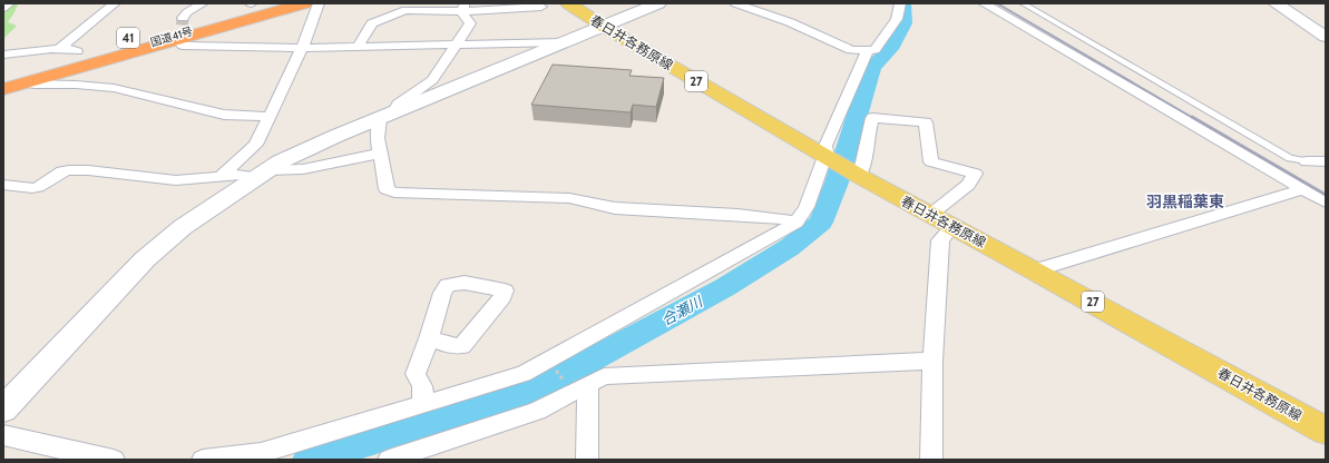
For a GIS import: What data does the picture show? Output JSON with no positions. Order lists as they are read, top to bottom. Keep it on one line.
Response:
{"streets":{"highway":["国道41号","41"],"main road":["春日井各務原線","27"]},"districts":["羽黒稲葉東"],"water":["合瀬川"]}
